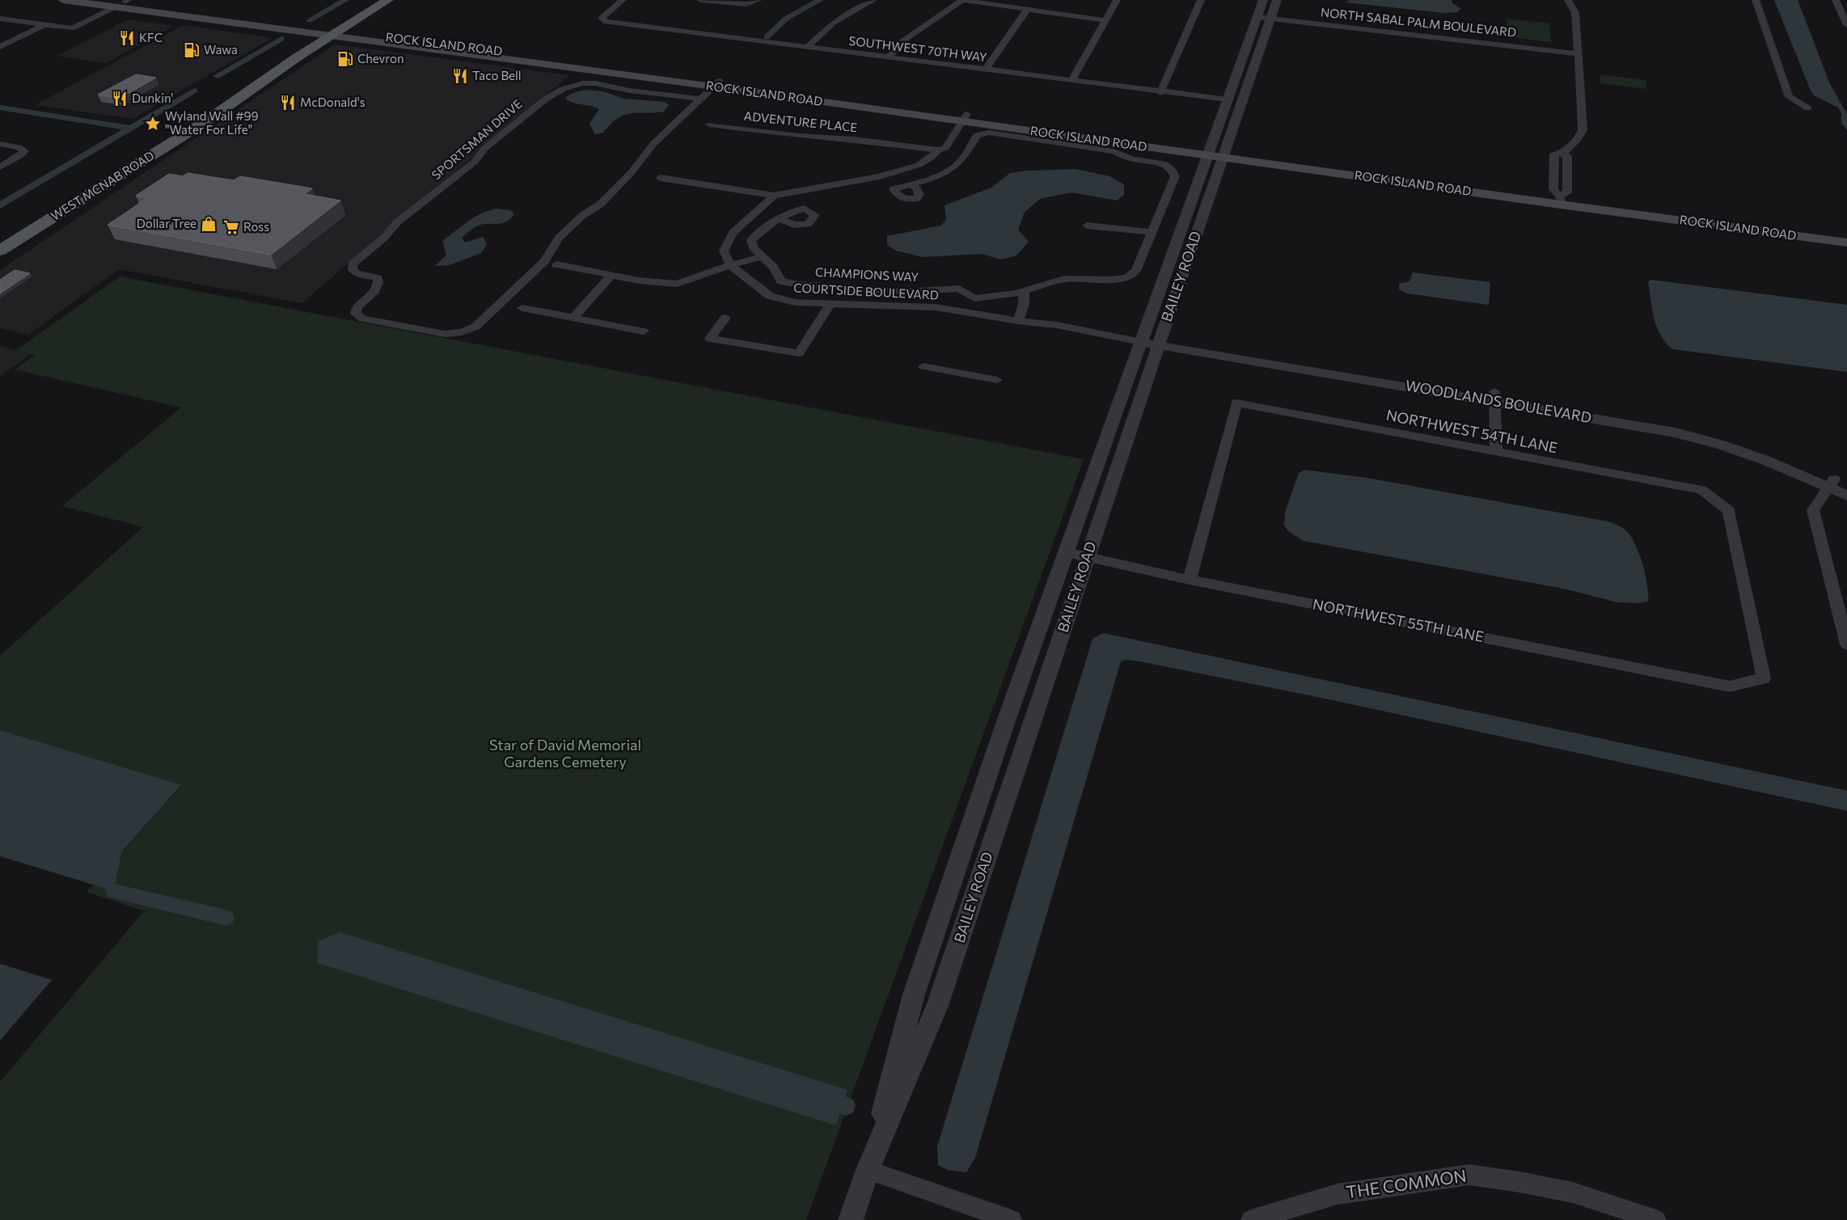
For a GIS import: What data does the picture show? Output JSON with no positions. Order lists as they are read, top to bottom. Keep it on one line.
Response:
{"streets":{"main road":["ROCK ISLAND ROAD","WEST MCNAB ROAD"],"street":["NORTH SABAL PALM BOULEVARD","SOUTHWEST 70TH WAY","ADVENTURE PLACE","SPORTSMAN DRIVE","CHAMPIONS WAY","BAILEY ROAD","COURTSIDE BOULEVARD","WOODLANDS BOULEVARD","NORTHWEST 54TH LANE","NORTHWEST 55TH LANE","THE COMMON"]},"crossings":[["NORTH SABAL PALM BOULEVARD","BAILEY ROAD"],["ROCK ISLAND ROAD","SPORTSMAN DRIVE"],["ROCK ISLAND ROAD","WEST MCNAB ROAD"],["ROCK ISLAND ROAD","BAILEY ROAD"],["SOUTHWEST 70TH WAY","BAILEY ROAD"],["BAILEY ROAD","COURTSIDE BOULEVARD"],["BAILEY ROAD","WOODLANDS BOULEVARD"],["BAILEY ROAD","NORTHWEST 55TH LANE"],["COURTSIDE BOULEVARD","WOODLANDS BOULEVARD"],["NORTHWEST 54TH LANE","NORTHWEST 55TH LANE"]],"parks":["Star of David Memorial Gardens Cemetery"],"places":{"restaurant":["KFC","Taco Bell","Dunkin'","McDonald's"],"fuel station":["Wawa","Chevron"],"place":["Wyland Wall #99 \"Water For Life\""],"shop":["Dollar Tree"],"supermarket":["Ross"]}}
